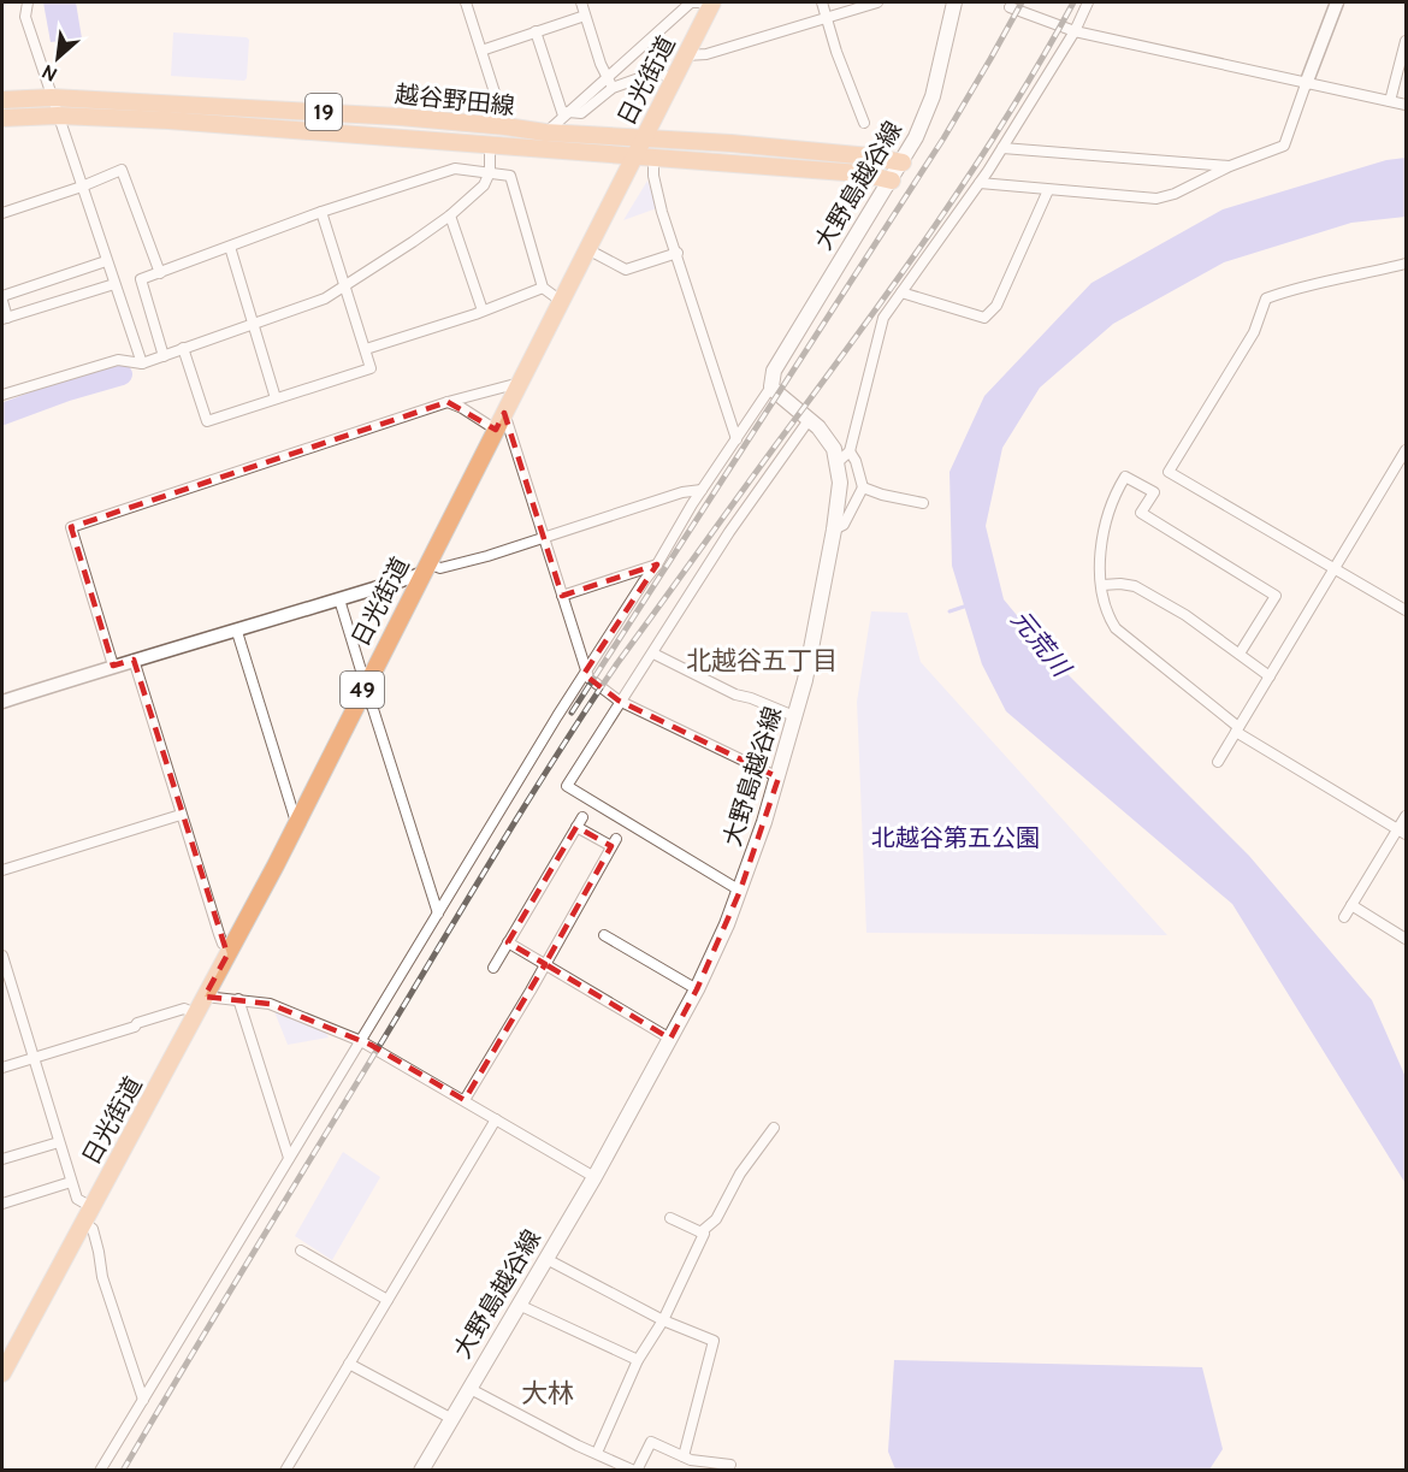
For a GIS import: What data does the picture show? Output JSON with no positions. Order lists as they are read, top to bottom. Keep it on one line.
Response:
{"streets":{"main road":["日光街道","越谷野田線","19","大野島越谷線","49"]},"crossings":[["日光街道","越谷野田線"],["越谷野田線","大野島越谷線"]],"districts":["北越谷五丁目","大林"],"water":["元荒川"],"parks":["北越谷第五公園"],"north":"bottom left"}
